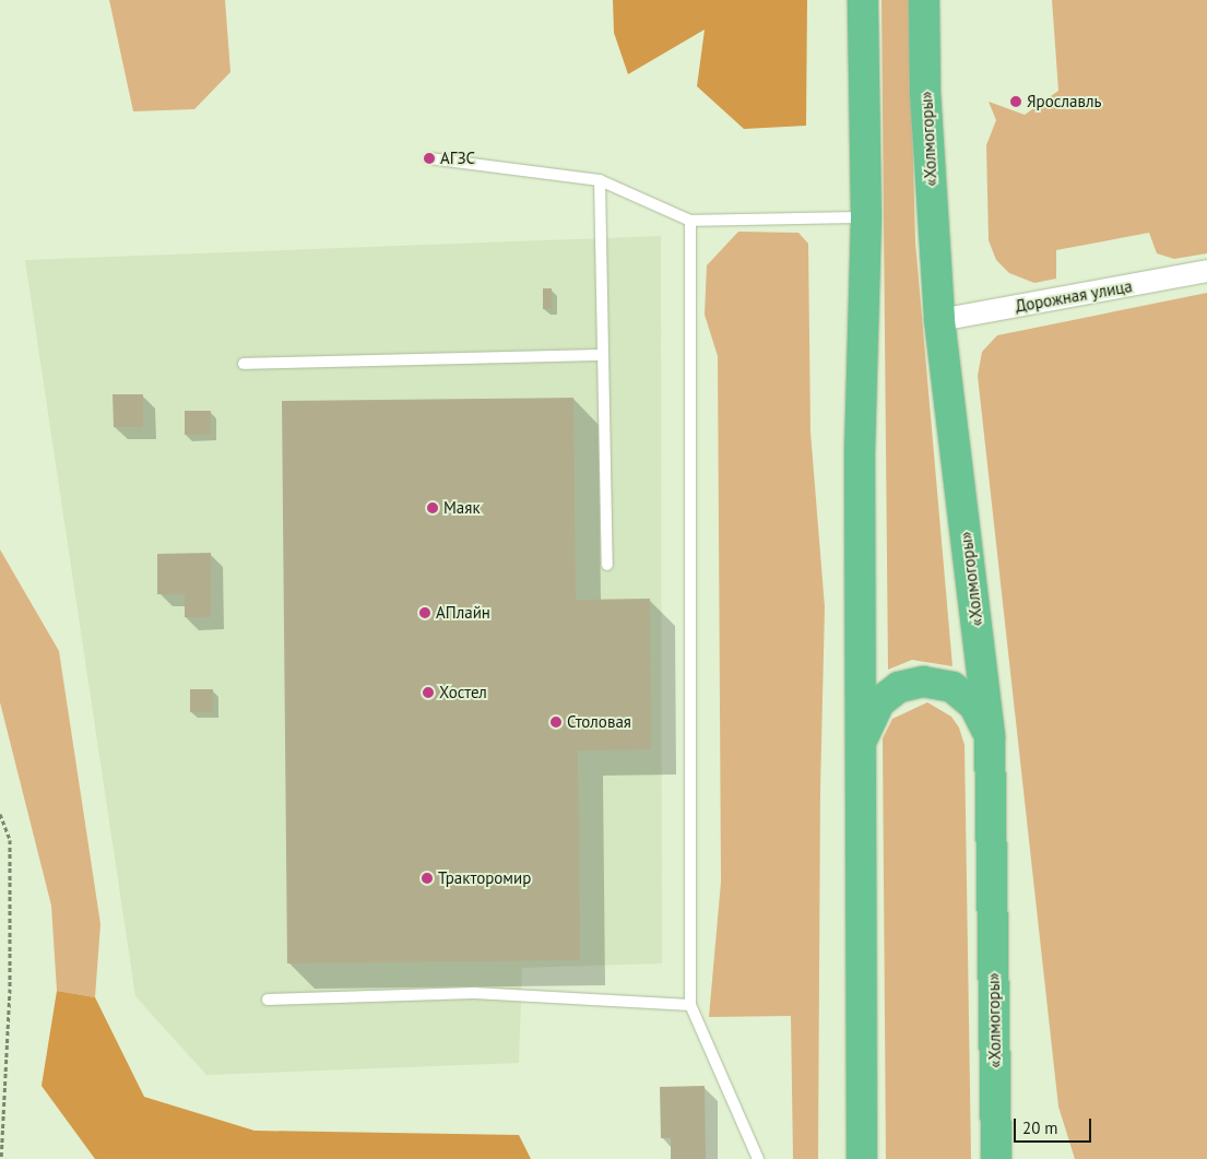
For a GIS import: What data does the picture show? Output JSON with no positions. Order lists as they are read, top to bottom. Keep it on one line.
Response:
{"streets":{"highway":["«Холмогоры»"],"street":["Дорожная улица"]},"crossings":[["«Холмогоры»","Дорожная улица"]],"places":["Ярославль","АГЗС","Маяк","АПлайн","Хостел","Столовая","Тракторомир"],"scale_bar":"20 m"}
